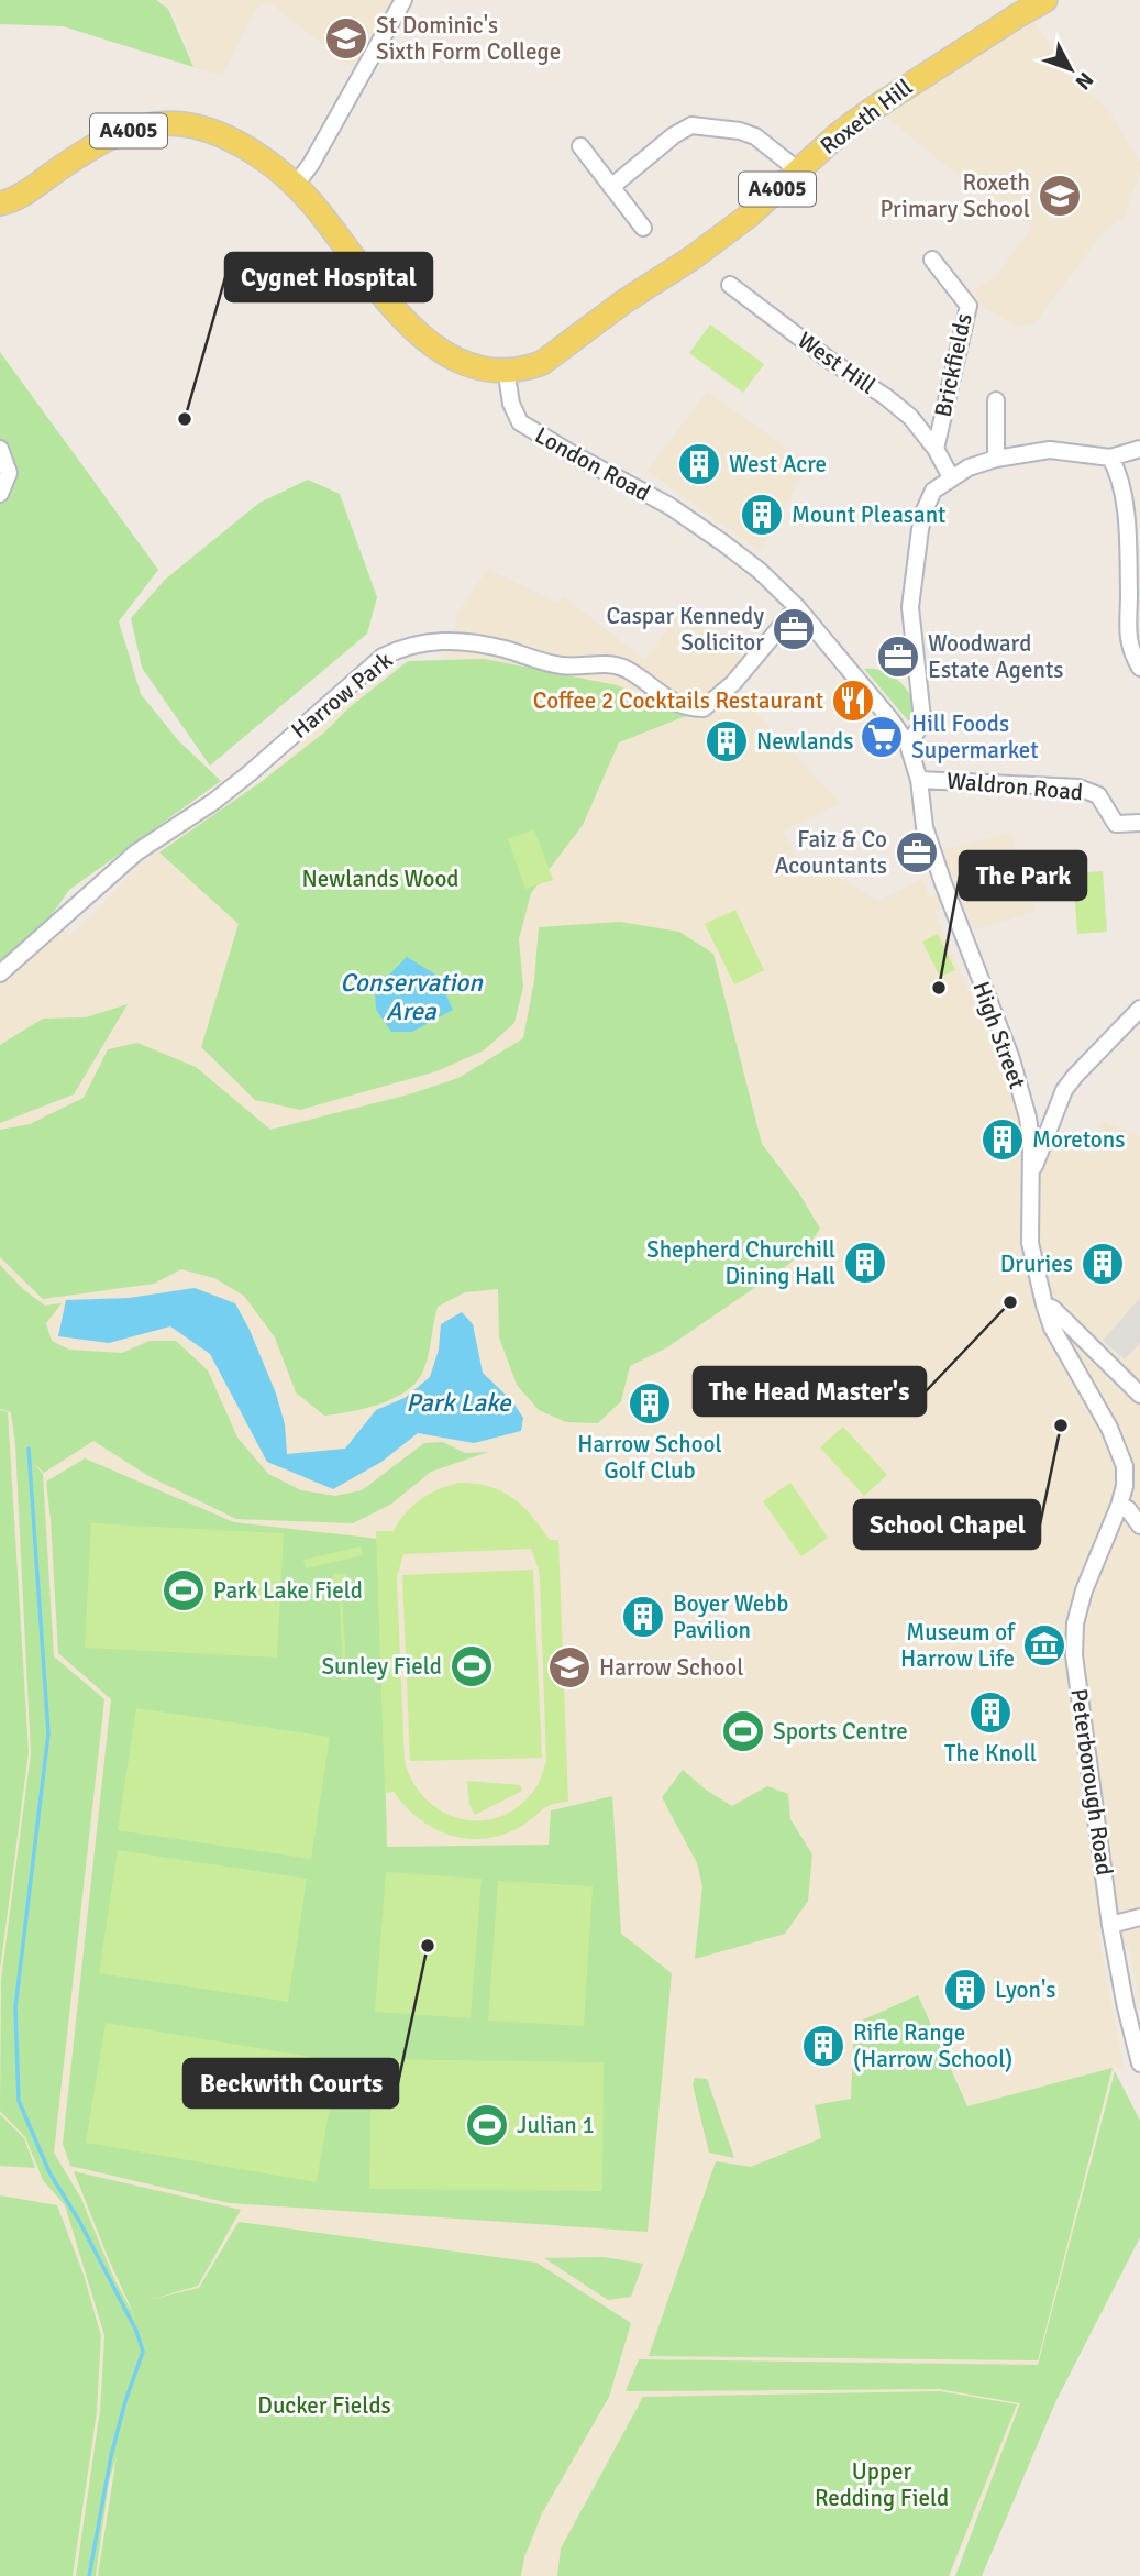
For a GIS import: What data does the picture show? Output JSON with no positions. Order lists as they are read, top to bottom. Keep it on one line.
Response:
{"streets":{"main road":["Roxeth Hill","A4005"],"street":["West Hill","Brickfields","London Road","Harrow Park","Waldron Road","High Street","Peterborough Road"]},"crossings":[["Roxeth Hill","A4005"],["Roxeth Hill","London Road"],["A4005","London Road"],["West Hill","Brickfields"],["London Road","Harrow Park"],["London Road","High Street"],["Waldron Road","High Street"],["High Street","Peterborough Road"]],"water":["Conservation Area","Park Lake"],"parks":["Newlands Wood","Ducker Fields","Upper Redding Field"],"places":{"school or university":["St Dominic's Sixth Form College","Roxeth Primary School","Harrow School"],"other":["Cygnet Hospital","The Park","The Head Master's","School Chapel","Beckwith Courts"],"building":["West Acre","Mount Pleasant","Newlands","Moretons","Shepherd Churchill Dining Hall","Druries","Harrow School Golf Club","Boyer Webb Pavilion","The Knoll","Lyon's","Rifle Range (Harrow School)"],"office":["Caspar Kennedy Solicitor","Woodward Estate Agents","Faiz & Co Acountants"],"restaurant":["Coffee 2 Cocktails Restaurant"],"supermarket":["Hill Foods Supermarket"],"sports":["Park Lake Field","Sunley Field","Sports Centre","Julian 1"],"museum":["Museum of Harrow Life"]},"north":"bottom right"}
